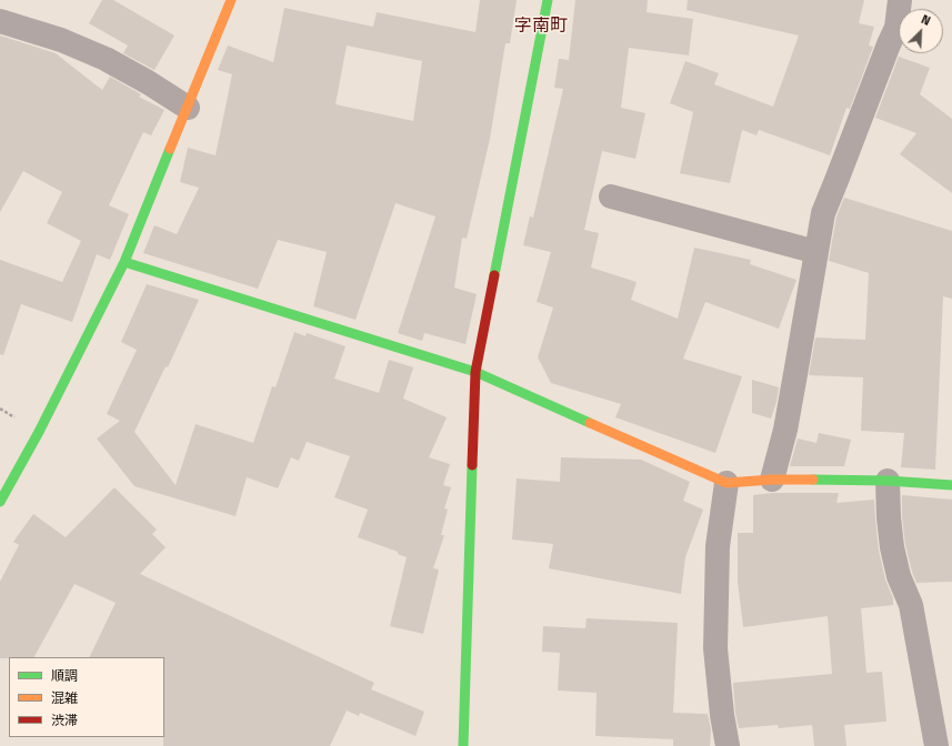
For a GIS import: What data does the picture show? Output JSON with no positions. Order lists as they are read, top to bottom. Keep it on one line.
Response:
{"districts":["字南町"],"legend":["順調","混雑","渋滞"],"north":"top right"}
